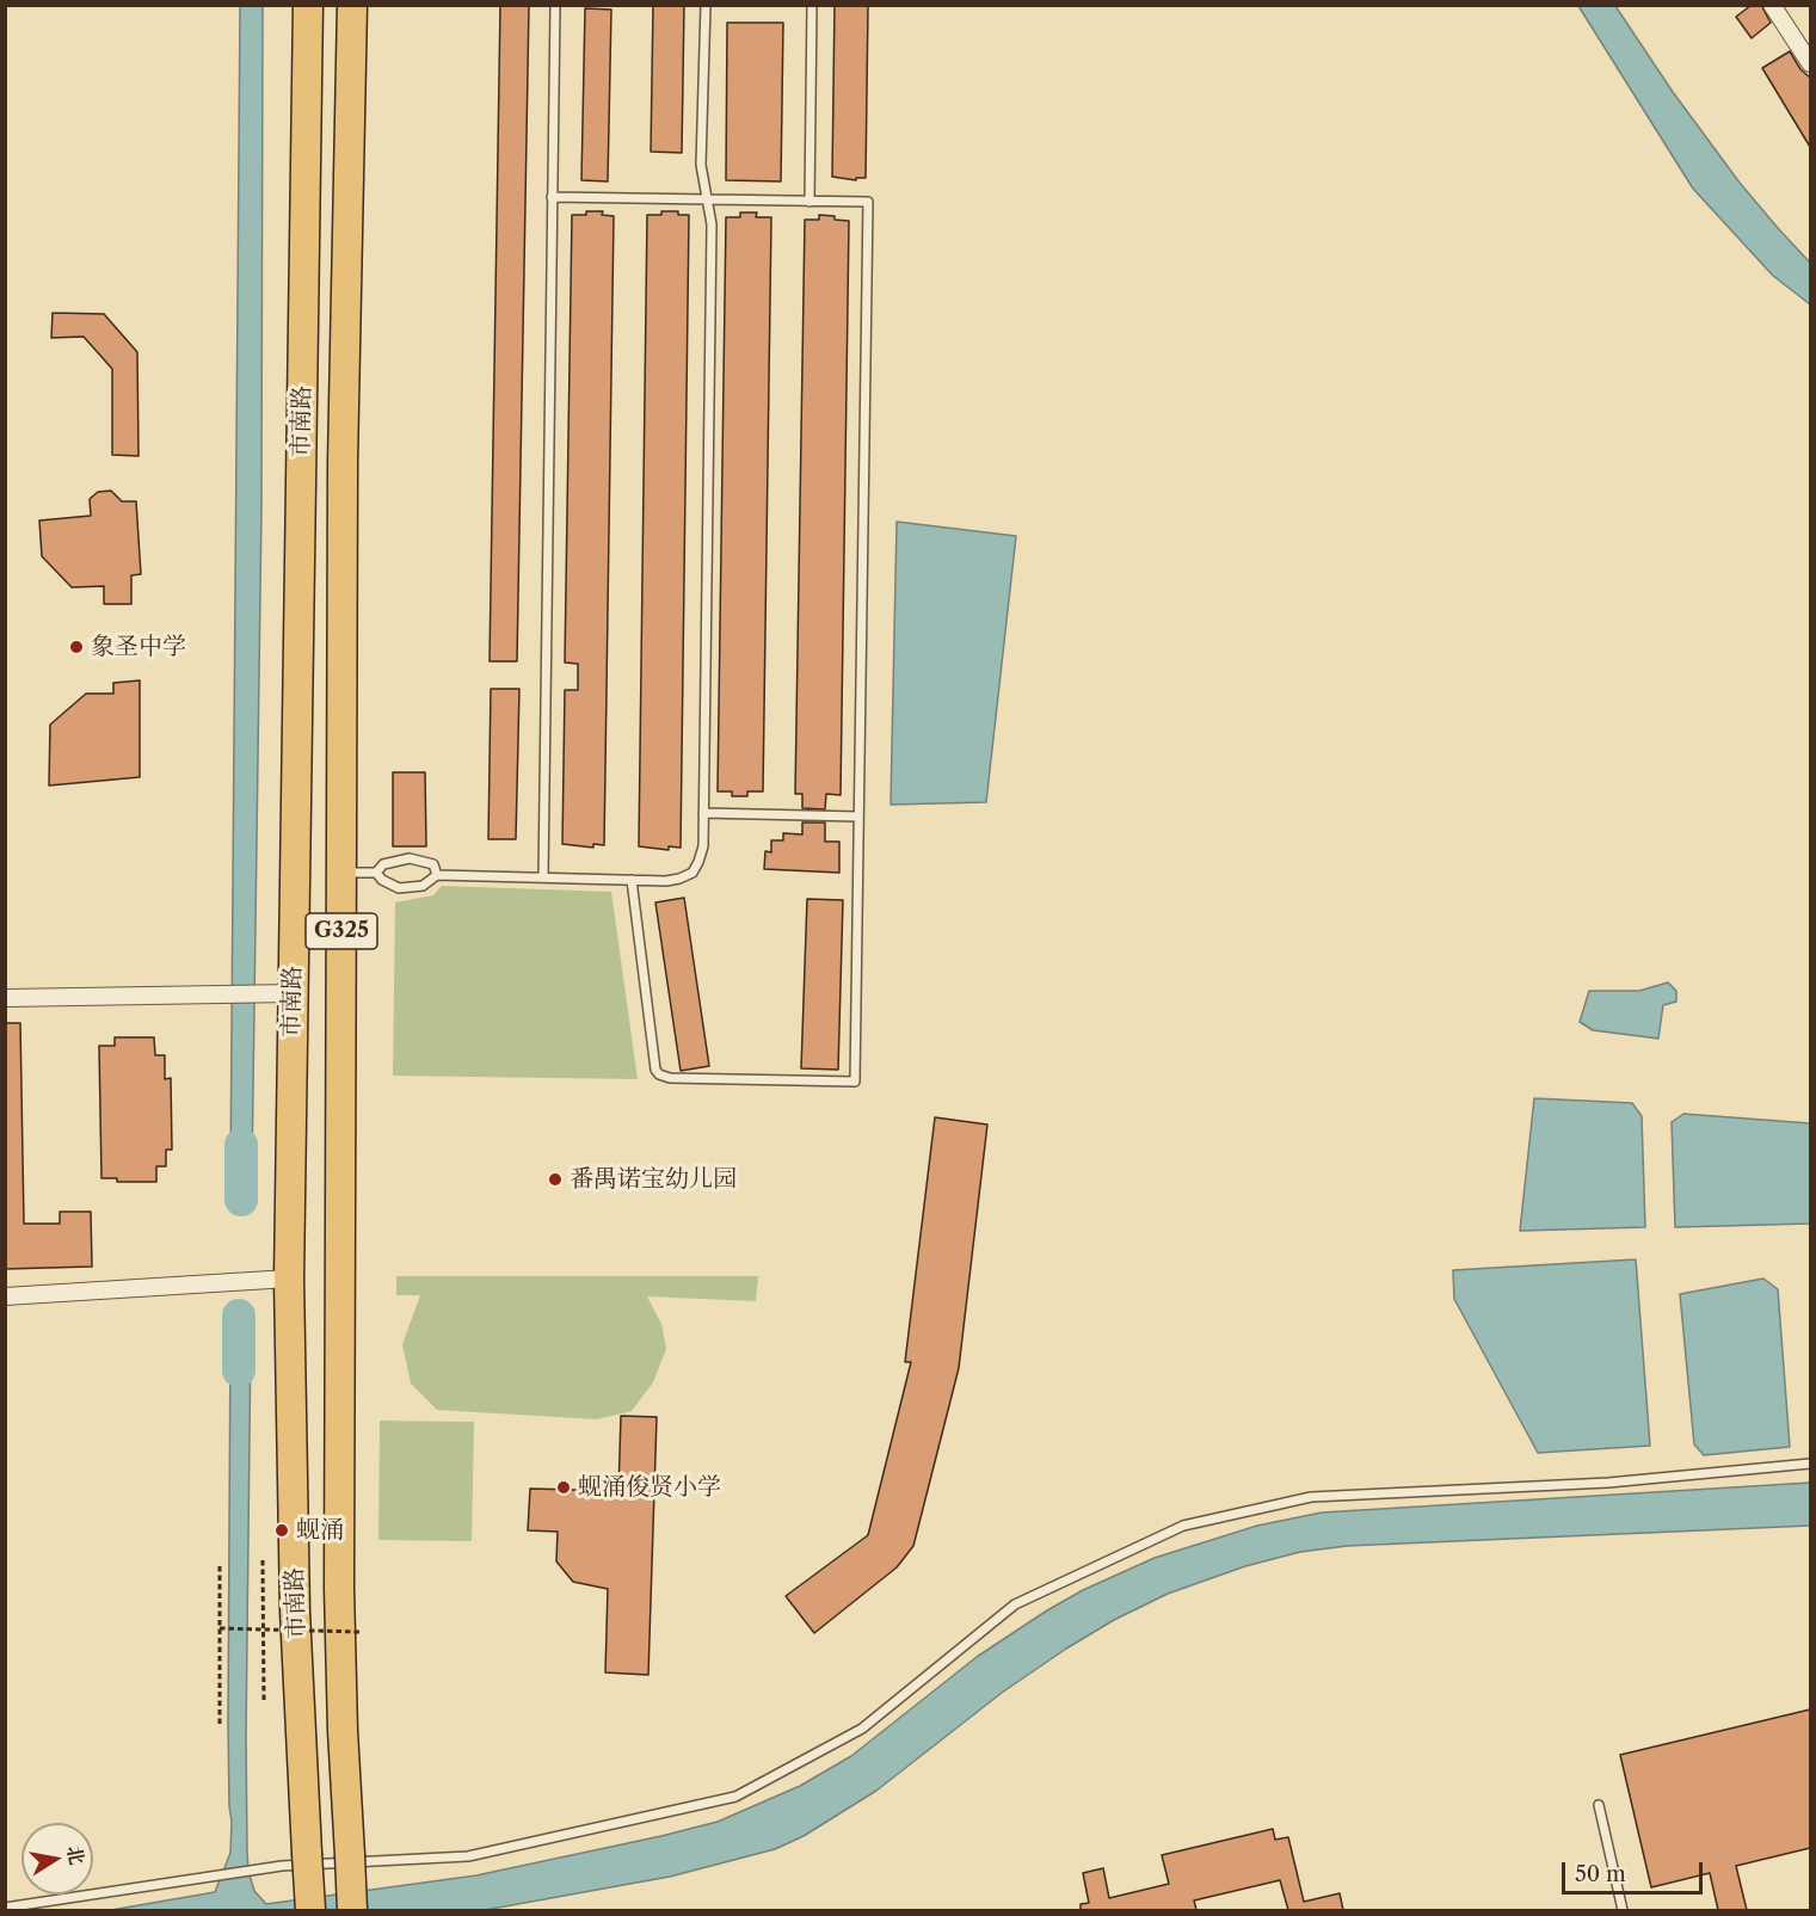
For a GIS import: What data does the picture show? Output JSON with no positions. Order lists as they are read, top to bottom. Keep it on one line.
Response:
{"streets":{"highway":["市南路","G325"]},"places":["象圣中学","番禺诺宝幼儿园","蚬涌俊贤小学","蚬涌"],"scale_bar":"50 m","north":"right"}
